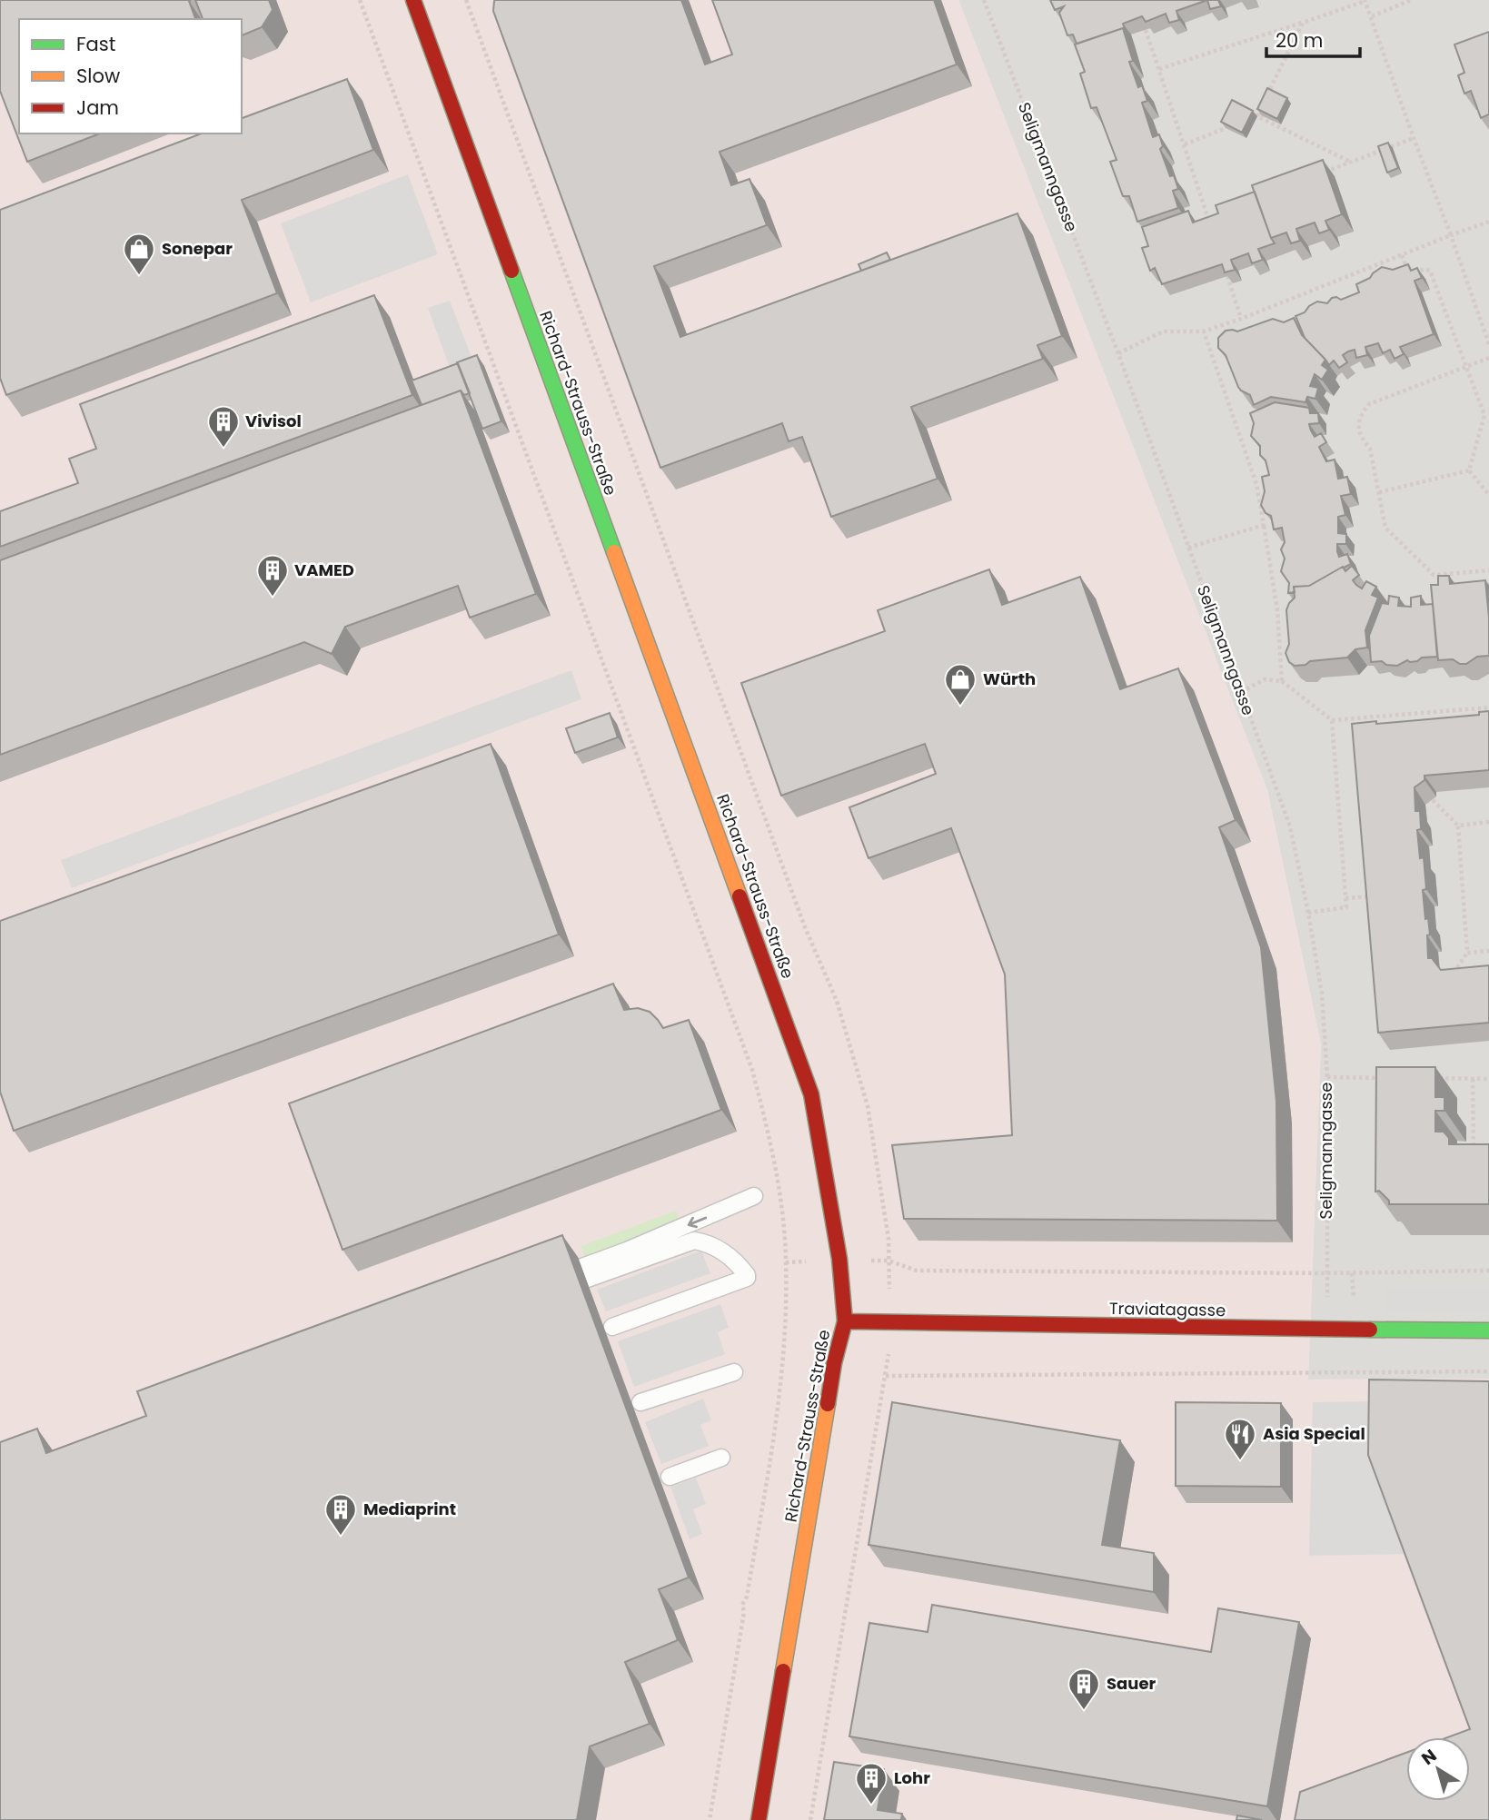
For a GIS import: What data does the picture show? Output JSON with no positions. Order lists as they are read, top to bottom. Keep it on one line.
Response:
{"streets":{"main road":["Richard-Strauss-Straße","Traviatagasse"],"path":["Seligmanngasse"]},"crossings":[["Seligmanngasse","Traviatagasse"],["Richard-Strauss-Straße","Traviatagasse"]],"places":{"shop":["Sonepar","Würth"],"building":["Vivisol","VAMED","Mediaprint","Sauer","Lohr"],"restaurant":["Asia Special"]},"legend":["Fast","Slow","Jam"],"scale_bar":"20 m","north":"top left"}
